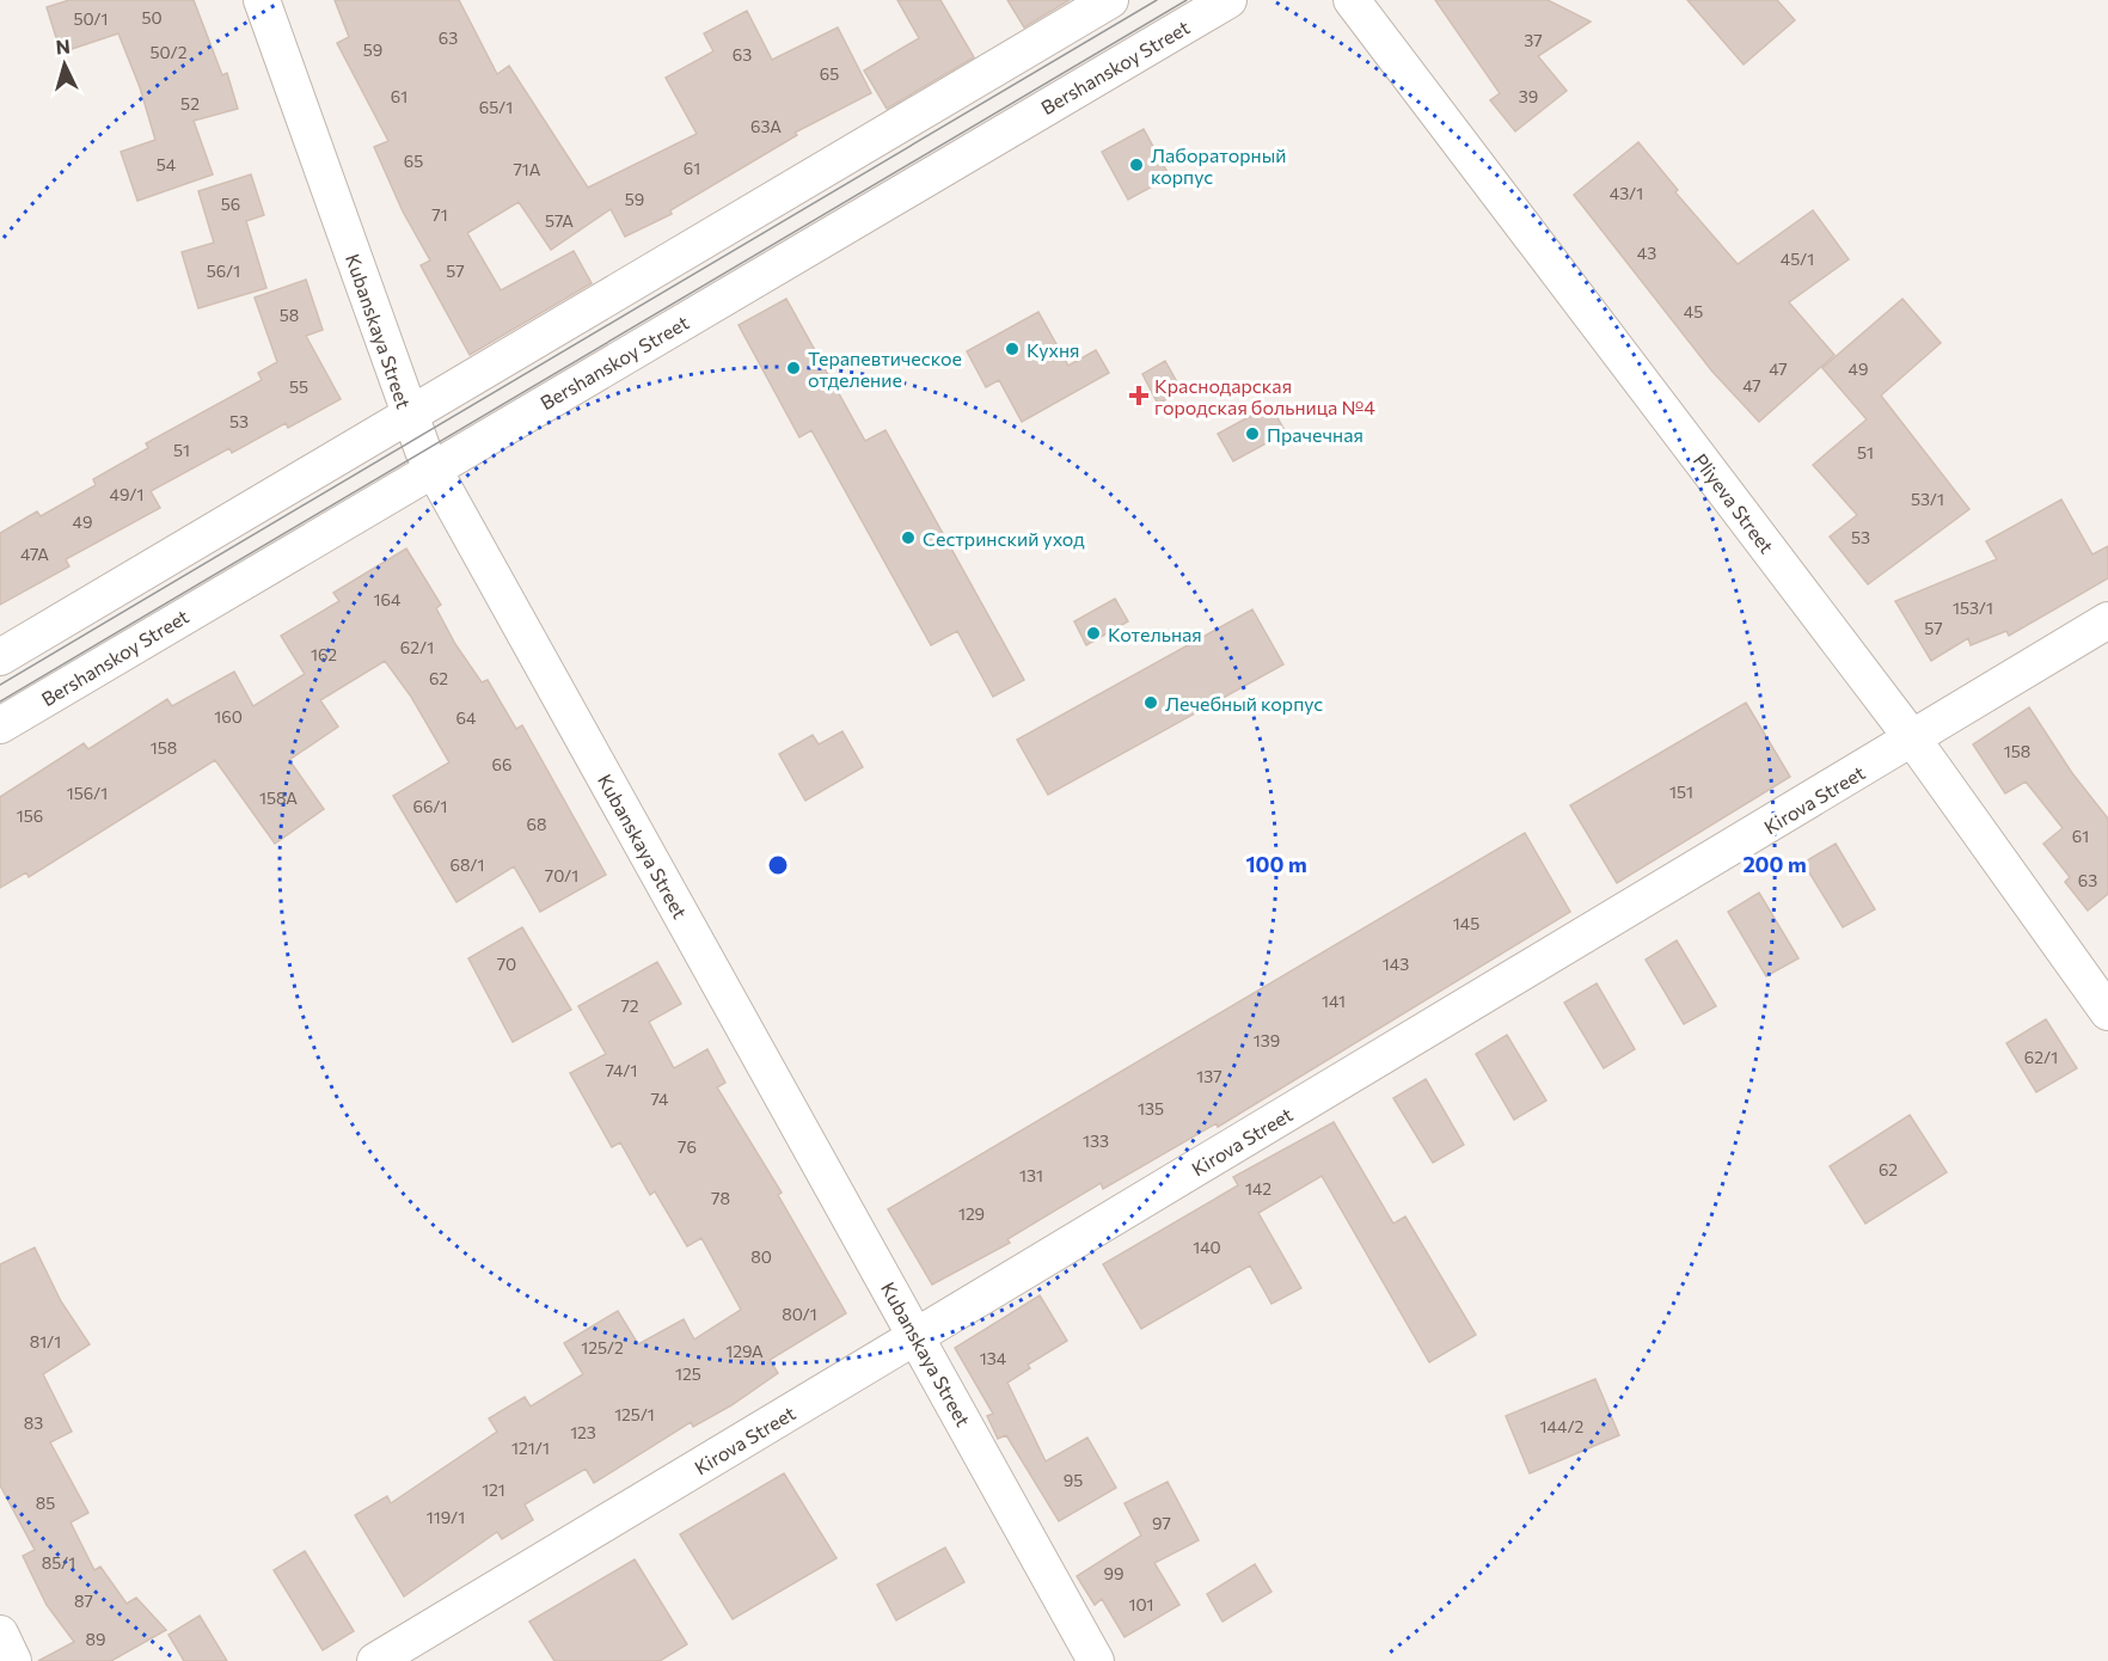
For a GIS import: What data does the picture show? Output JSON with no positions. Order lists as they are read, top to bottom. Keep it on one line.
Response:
{"streets":{"street":["Bershanskoy Street","Kubanskaya Street","Pliyeva Street","Kirova Street"]},"crossings":[["Bershanskoy Street","Kubanskaya Street"],["Kubanskaya Street","Kirova Street"],["Pliyeva Street","Kirova Street"]],"places":{"other":["Лабораторный корпус","Кухня","Терапевтическое отделение","Прачечная","Сестринский уход","Котельная","Лечебный корпус"],"health":["Краснодарская городская больница №4"]},"house_numbers":["50","50/1","63","37","59","50/2","63","65","61","39","52","65/1","63А","65","54","61","71А","43/1","59","56","71","57А","43","45/1","56/1","57","45","58","47","49","47","55","53","51","51","49/1","53/1","49","53","47А","164","153/1","57","62/1","162","62","160","64","158","158","66","151","156/1","158А","66/1","156","68","61","68/1","70/1","63","145","70","143","141","72","139","62/1","74/1","137","74","135","133","76","62","131","142","78","129","140","80","80/1","81/1","125/2","129А","134","125","125/1","83","144/2","123","121/1","95","121","85","119/1","97","85/1","99","87","101","89"],"north":"top","rings":["100 m","200 m"]}
